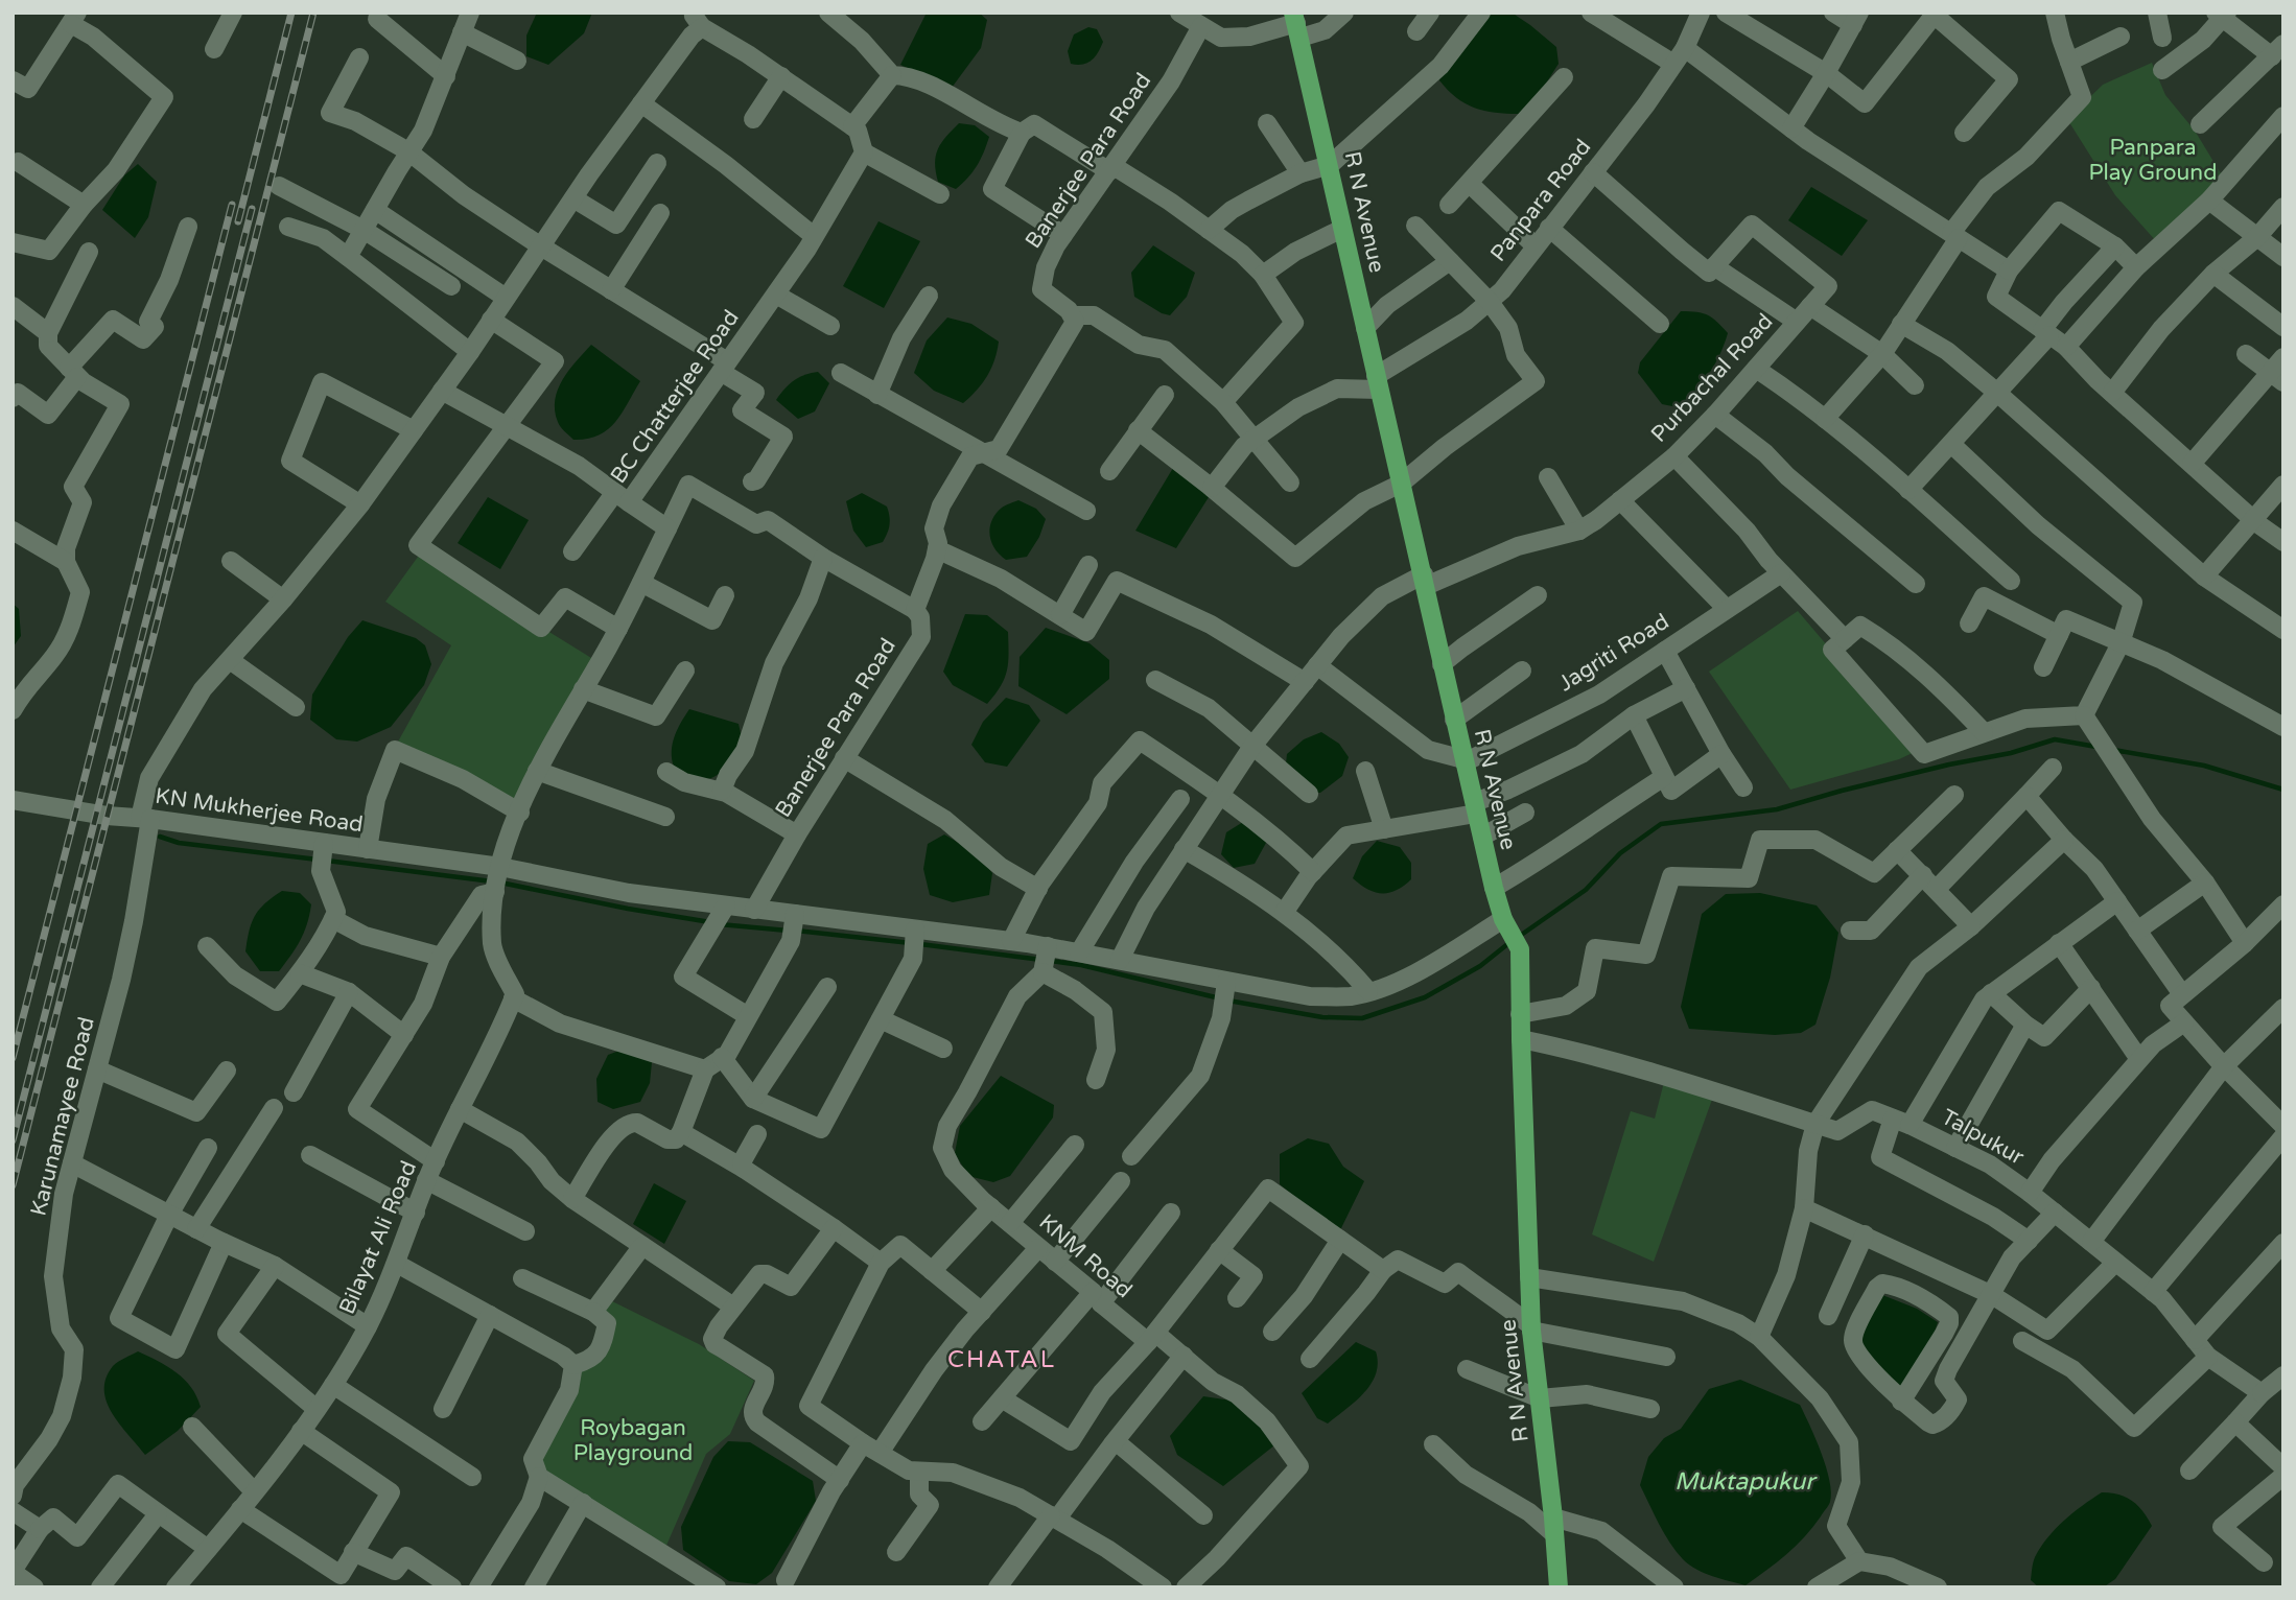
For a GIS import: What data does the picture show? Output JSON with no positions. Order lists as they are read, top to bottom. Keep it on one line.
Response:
{"streets":{"main road":["R N Avenue"],"street":["Banerjee Para Road","Panpara Road","Purbachal Road","BC Chatterjee Road","Jagriti Road","KN Mukherjee Road","Karunamayee Road","Talpukur","Bilayat Ali Road","KNM Road"]},"crossings":[["Banerjee Para Road","KN Mukherjee Road"],["Panpara Road","R N Avenue"],["R N Avenue","Purbachal Road"],["R N Avenue","Jagriti Road"],["R N Avenue","KN Mukherjee Road"],["R N Avenue","Talpukur"],["Purbachal Road","KN Mukherjee Road"],["KN Mukherjee Road","Karunamayee Road"]],"districts":["CHATAL"],"water":["Muktapukur"],"parks":["Panpara Play Ground","Roybagan Playground"]}
